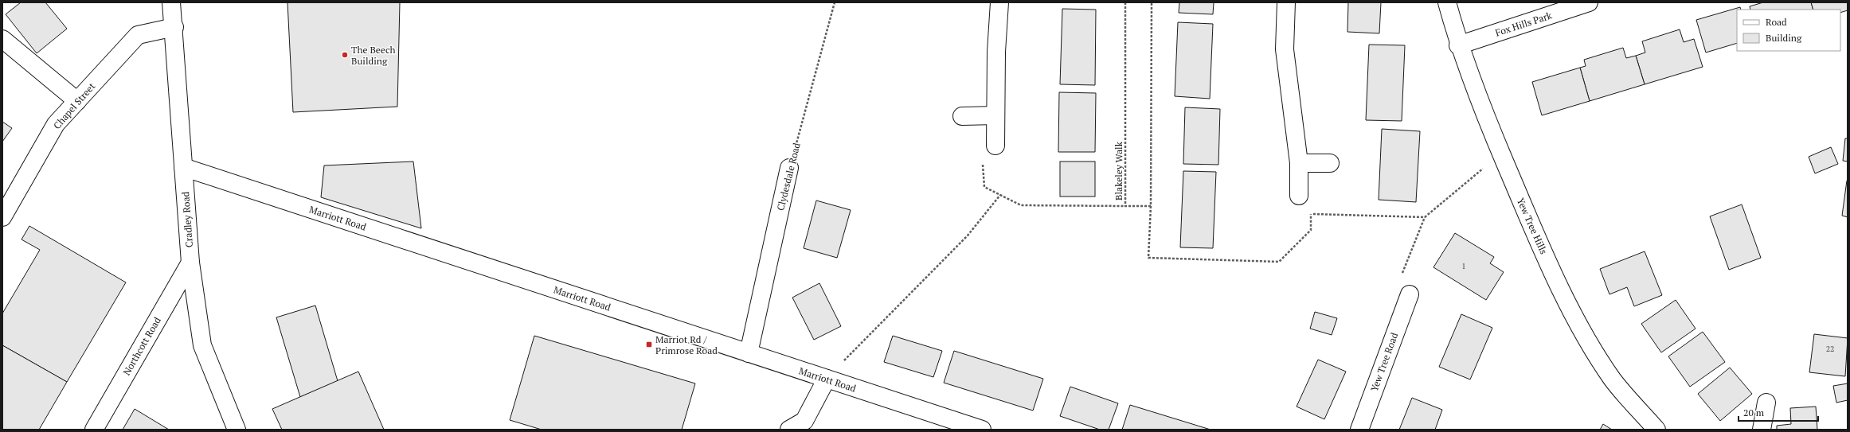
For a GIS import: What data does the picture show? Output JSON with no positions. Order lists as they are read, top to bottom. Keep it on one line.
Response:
{"streets":{"street":["Fox Hills Park","Chapel Street","Clydesdale Road","Marriott Road","Cradley Road","Yew Tree Hills","Northcott Road","Yew Tree Road"],"path":["Blakeley Walk"]},"crossings":[["Fox Hills Park","Yew Tree Hills"],["Chapel Street","Cradley Road"],["Clydesdale Road","Marriott Road"],["Marriott Road","Cradley Road"],["Cradley Road","Northcott Road"]],"places":{"other":["The Beech Building"],"transit":["Marriot Rd / Primrose Road"]},"house_numbers":["1","22"],"legend":["Road","Building"],"scale_bar":"20 m"}
